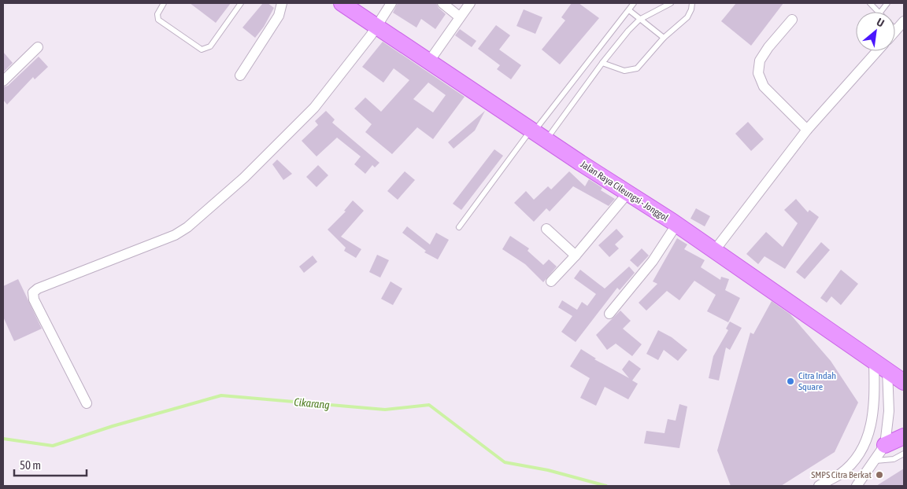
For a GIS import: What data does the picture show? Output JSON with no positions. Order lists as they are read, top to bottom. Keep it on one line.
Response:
{"streets":{"main road":["Jalan Raya Cileungsi - Jonggol"]},"water":["Cikarang"],"places":["Citra Indah Square","SMPS Citra Berkat"],"scale_bar":"50 m","north":"top right"}
